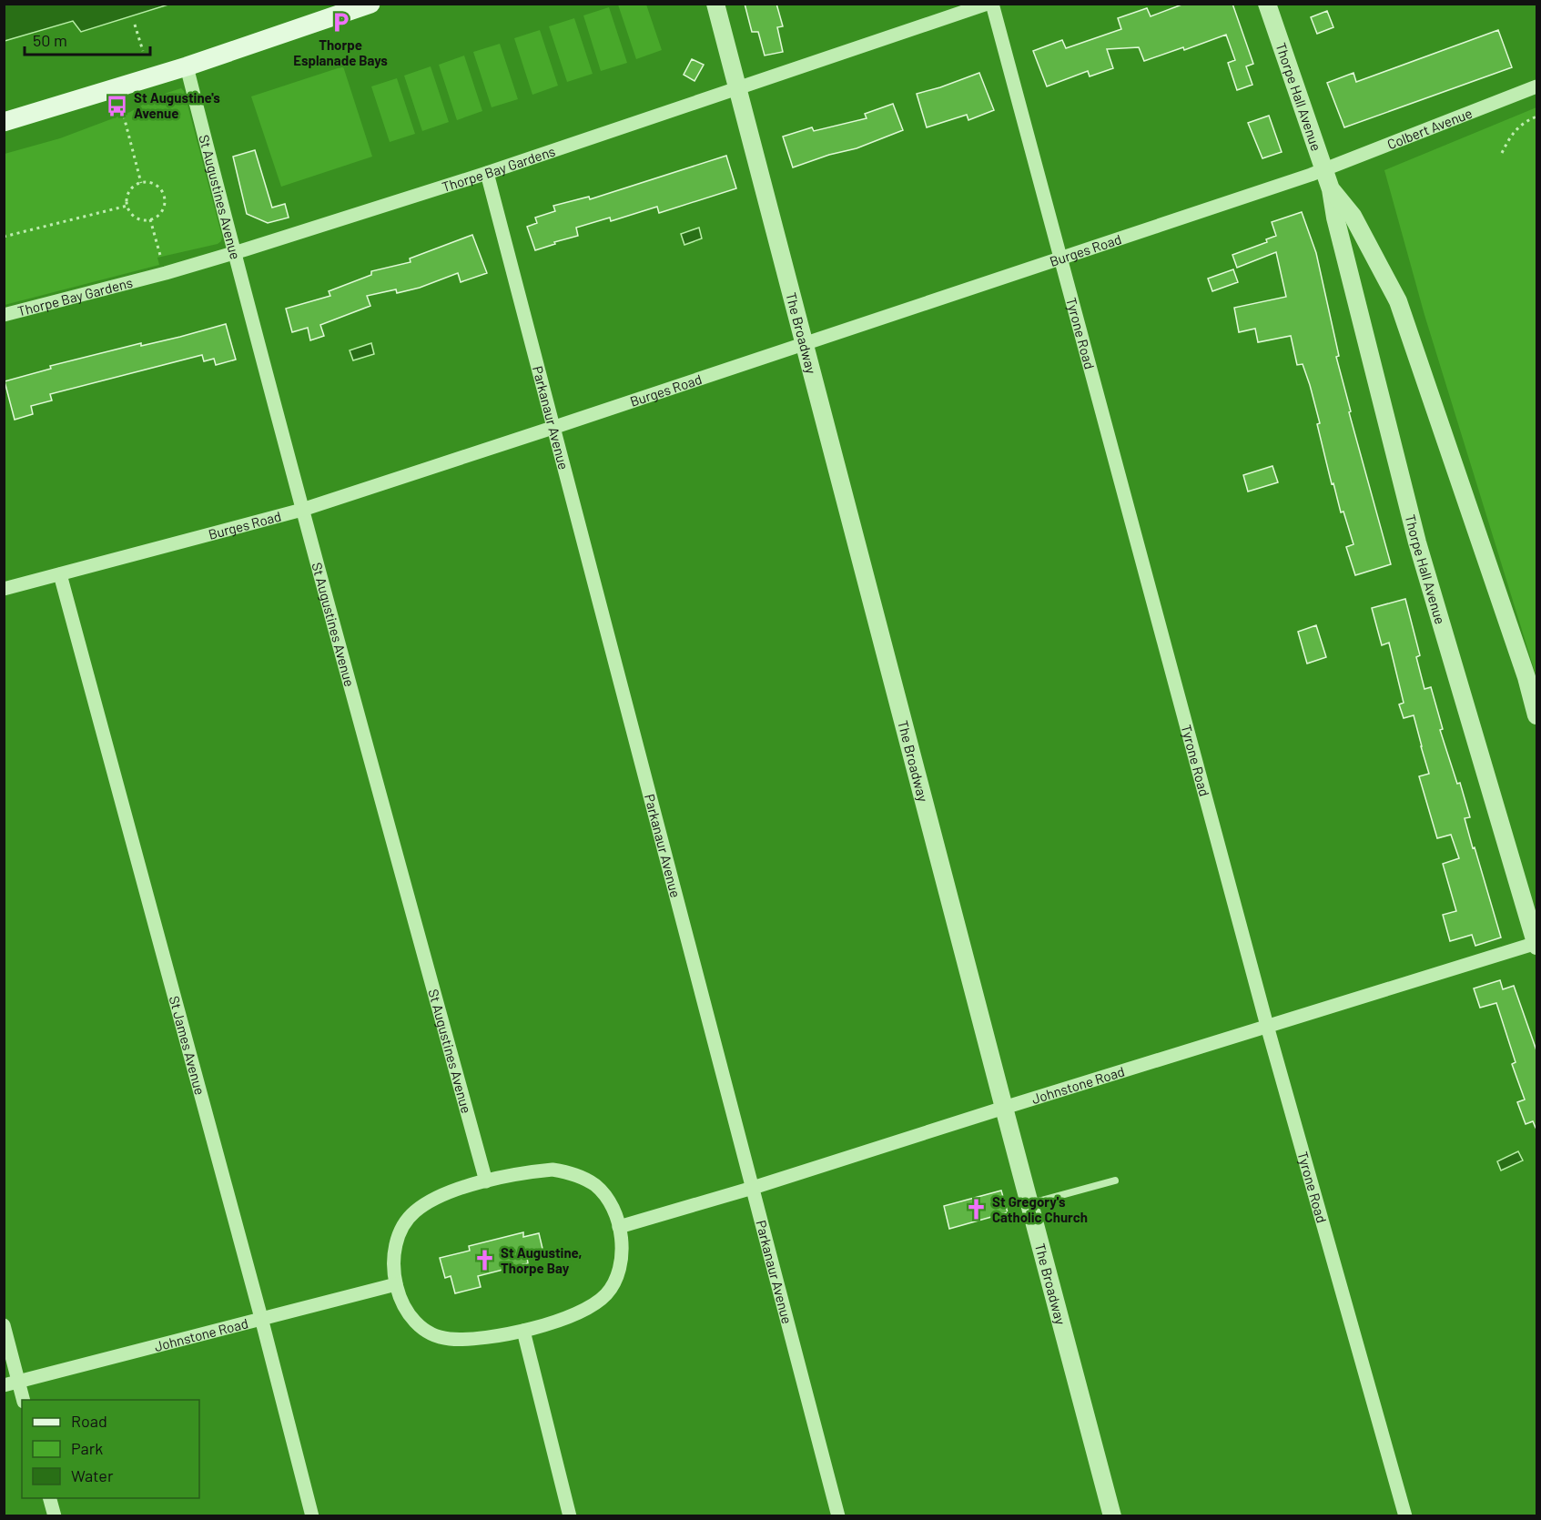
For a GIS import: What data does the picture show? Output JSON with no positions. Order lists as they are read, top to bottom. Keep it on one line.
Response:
{"streets":{"street":["Thorpe Hall Avenue","Colbert Avenue","Thorpe Bay Gardens","St Augustines Avenue","Burges Road","The Broadway","Tyrone Road","Parkanaur Avenue","St James Avenue","Johnstone Road"]},"crossings":[["Thorpe Hall Avenue","Colbert Avenue"],["Thorpe Hall Avenue","Burges Road"],["Thorpe Hall Avenue","Johnstone Road"],["Colbert Avenue","Burges Road"],["Thorpe Bay Gardens","St Augustines Avenue"],["Thorpe Bay Gardens","The Broadway"],["Thorpe Bay Gardens","Tyrone Road"],["Thorpe Bay Gardens","Parkanaur Avenue"],["St Augustines Avenue","Burges Road"],["Burges Road","The Broadway"],["Burges Road","Tyrone Road"],["Burges Road","Parkanaur Avenue"],["Burges Road","St James Avenue"],["The Broadway","Johnstone Road"],["Tyrone Road","Johnstone Road"],["Parkanaur Avenue","Johnstone Road"],["St James Avenue","Johnstone Road"]],"places":{"parking":["Thorpe Esplanade Bays"],"bus stop":["St Augustine's Avenue"],"church":["St Gregory's Catholic Church","St Augustine, Thorpe Bay"]},"legend":["Road","Park","Water"],"scale_bar":"50 m"}
